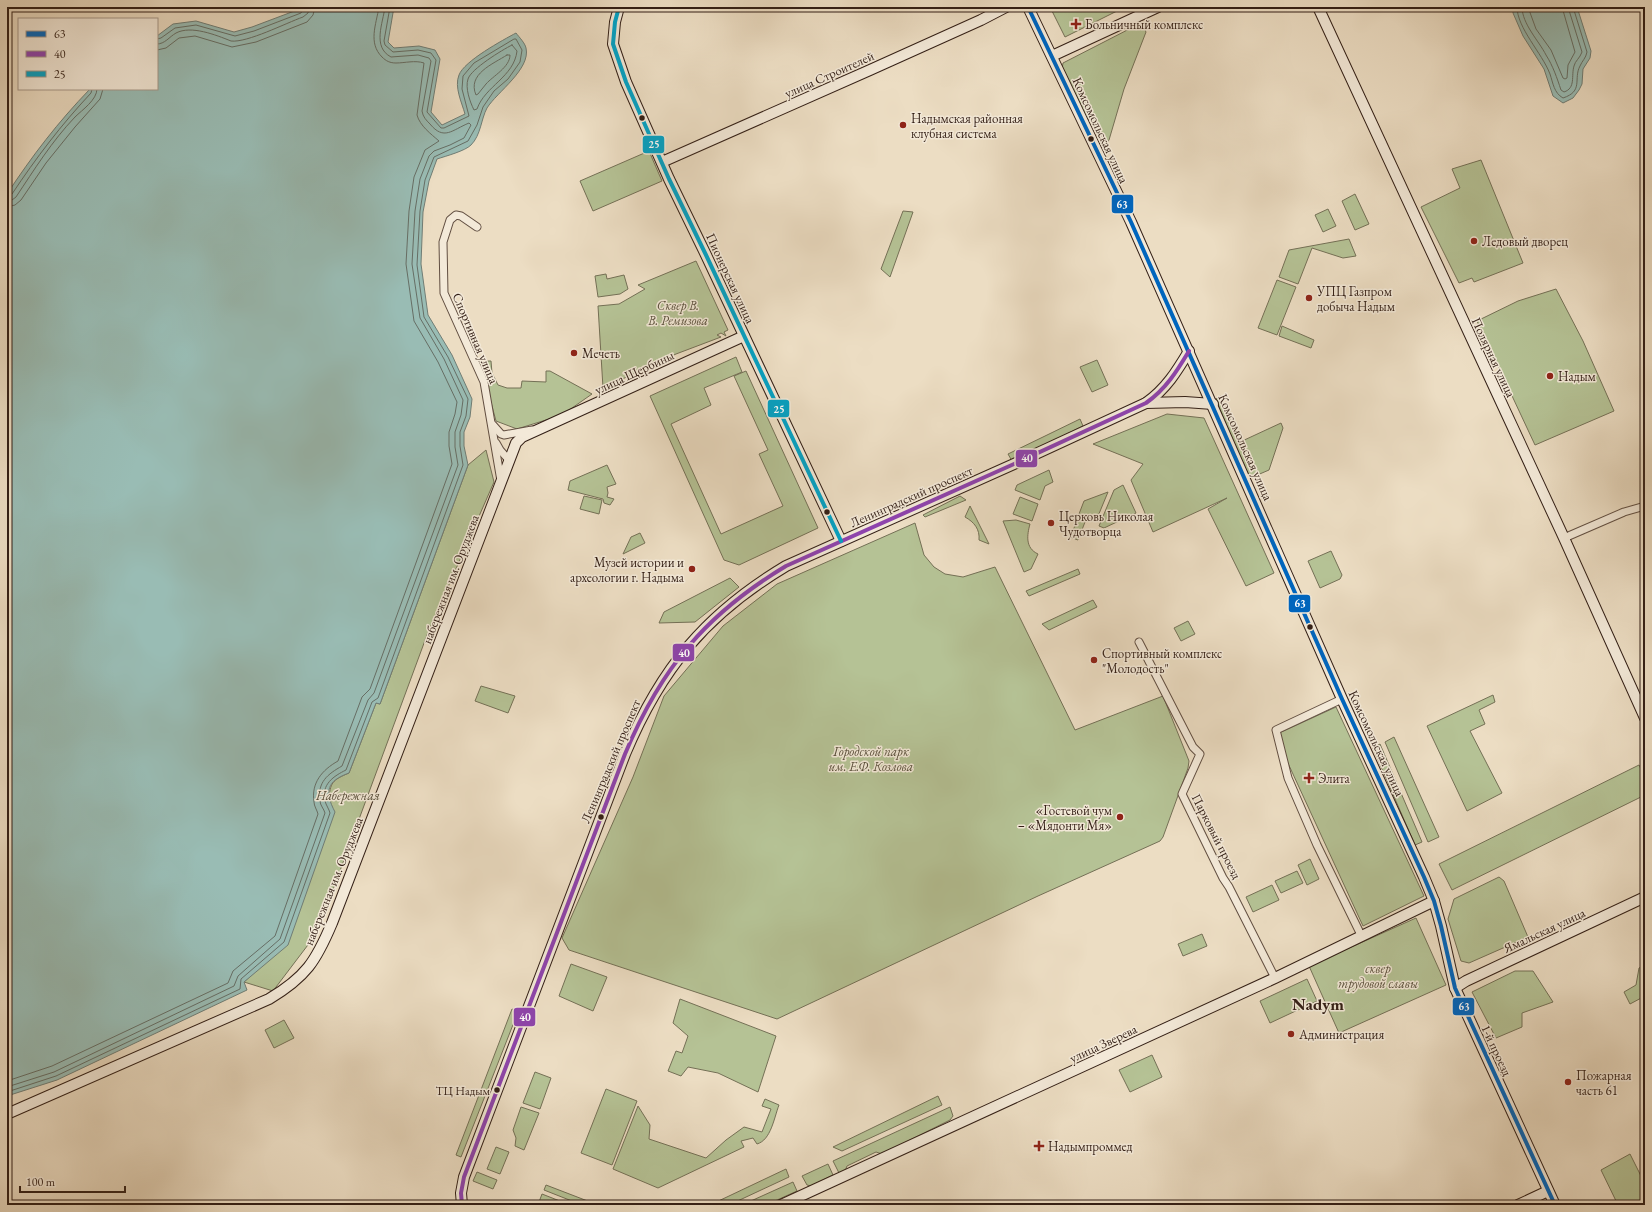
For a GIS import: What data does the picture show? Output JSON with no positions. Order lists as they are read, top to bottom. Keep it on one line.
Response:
{"streets":{"street":["улица Строителей","Комсомольская улица","Пионерская улица","Спортивная улица","Полярная улица","улица Щербины","Ленинградский проспект","набережная им. Оруджева","Парковый проезд","Ямальская улица","улица Зверева","1-й проезд"]},"crossings":[["улица Строителей","Пионерская улица"],["Комсомольская улица","улица Зверева"],["Комсомольская улица","1-й проезд"],["Пионерская улица","улица Щербины"],["Пионерская улица","Ленинградский проспект"],["улица Щербины","набережная им. Оруджева"],["Парковый проезд","улица Зверева"],["Ямальская улица","1-й проезд"],["улица Зверева","1-й проезд"]],"districts":["Nadym"],"parks":["Сквер В. В. Ремизова","Городской парк им. Е.Ф. Козлова","Набережная","сквер трудовой славы"],"places":{"health":["Больничный комплекс","Элита","Надымпроммед"],"other":["Надымская районная клубная система","Ледовый дворец","УПЦ Газпром добыча Надым","Мечеть","Надым","Церковь Николая Чудотворца","Музей истории и археологии г. Надыма","Спортивный комплекс \"Молодость\"","«Гостевой чум – «Мядонти Мя»","Администрация","Пожарная часть 61","ТЦ Надым"]},"lines":["transit line 63","transit line 25","transit line 40"],"legend":["63","40","25"],"scale_bar":"100 m"}
